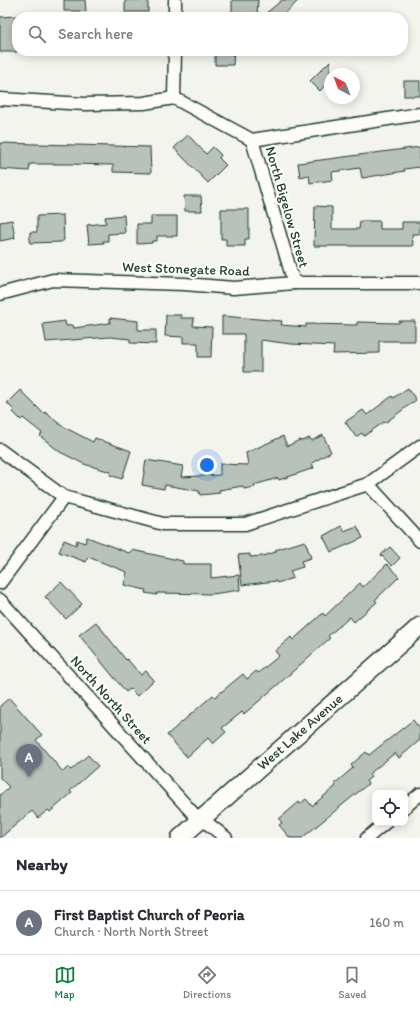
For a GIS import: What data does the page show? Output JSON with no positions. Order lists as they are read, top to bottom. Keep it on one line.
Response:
{"streets":{"street":["North Bigelow Street","West Stonegate Road","North North Street","West Lake Avenue"]},"crossings":[["North Bigelow Street","West Stonegate Road"],["North North Street","West Lake Avenue"]],"north":"top left","page":{"search":"Search here","pins":"A","heading":"Nearby","list":[{"mark":"A","name":"First Baptist Church of Peoria","note":"Church · North North Street","value":"160 m"}],"nav":["Map","Directions","Saved"]}}
